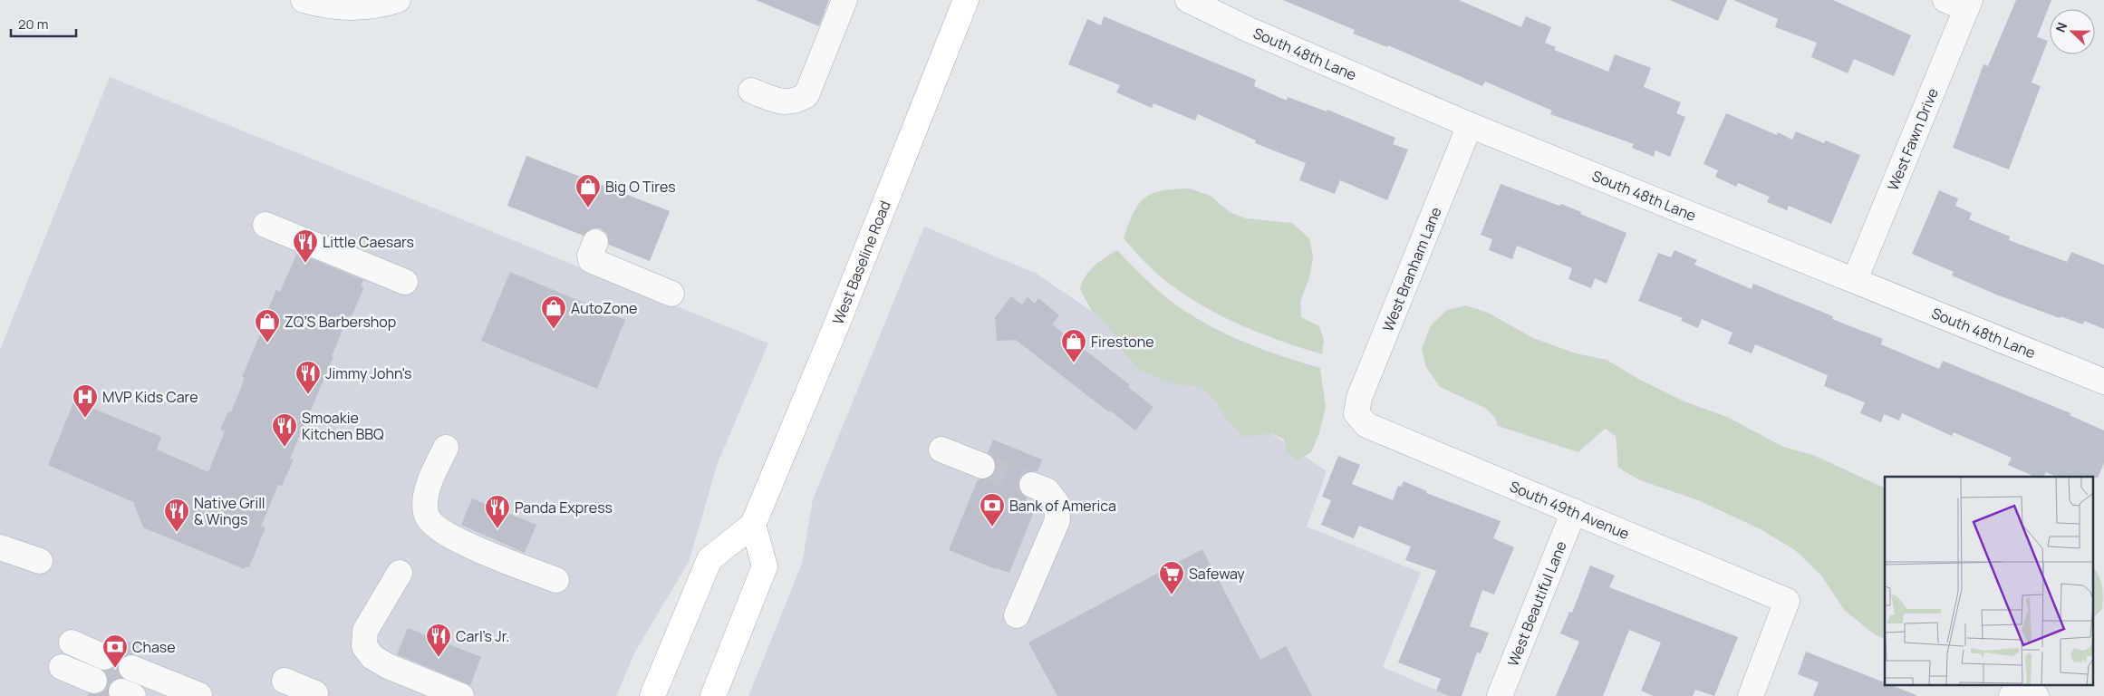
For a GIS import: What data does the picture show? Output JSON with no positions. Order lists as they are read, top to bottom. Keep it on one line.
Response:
{"streets":{"main road":["West Baseline Road"],"street":["South 48th Lane","West Fawn Drive","West Branham Lane","South 49th Avenue","West Beautiful Lane"]},"crossings":[["South 48th Lane","West Fawn Drive"],["South 48th Lane","West Branham Lane"],["West Branham Lane","South 49th Avenue"],["South 49th Avenue","West Beautiful Lane"]],"places":{"shop":["Big O Tires","AutoZone","ZQ’S Barbershop","Firestone"],"restaurant":["Little Caesars","Jimmy John's","Smoakie Kitchen BBQ","Panda Express","Native Grill & Wings","Carl's Jr."],"hospital":["MVP Kids Care"],"bank":["Bank of America","Chase"],"supermarket":["Safeway"]},"scale_bar":"20 m","north":"left"}
